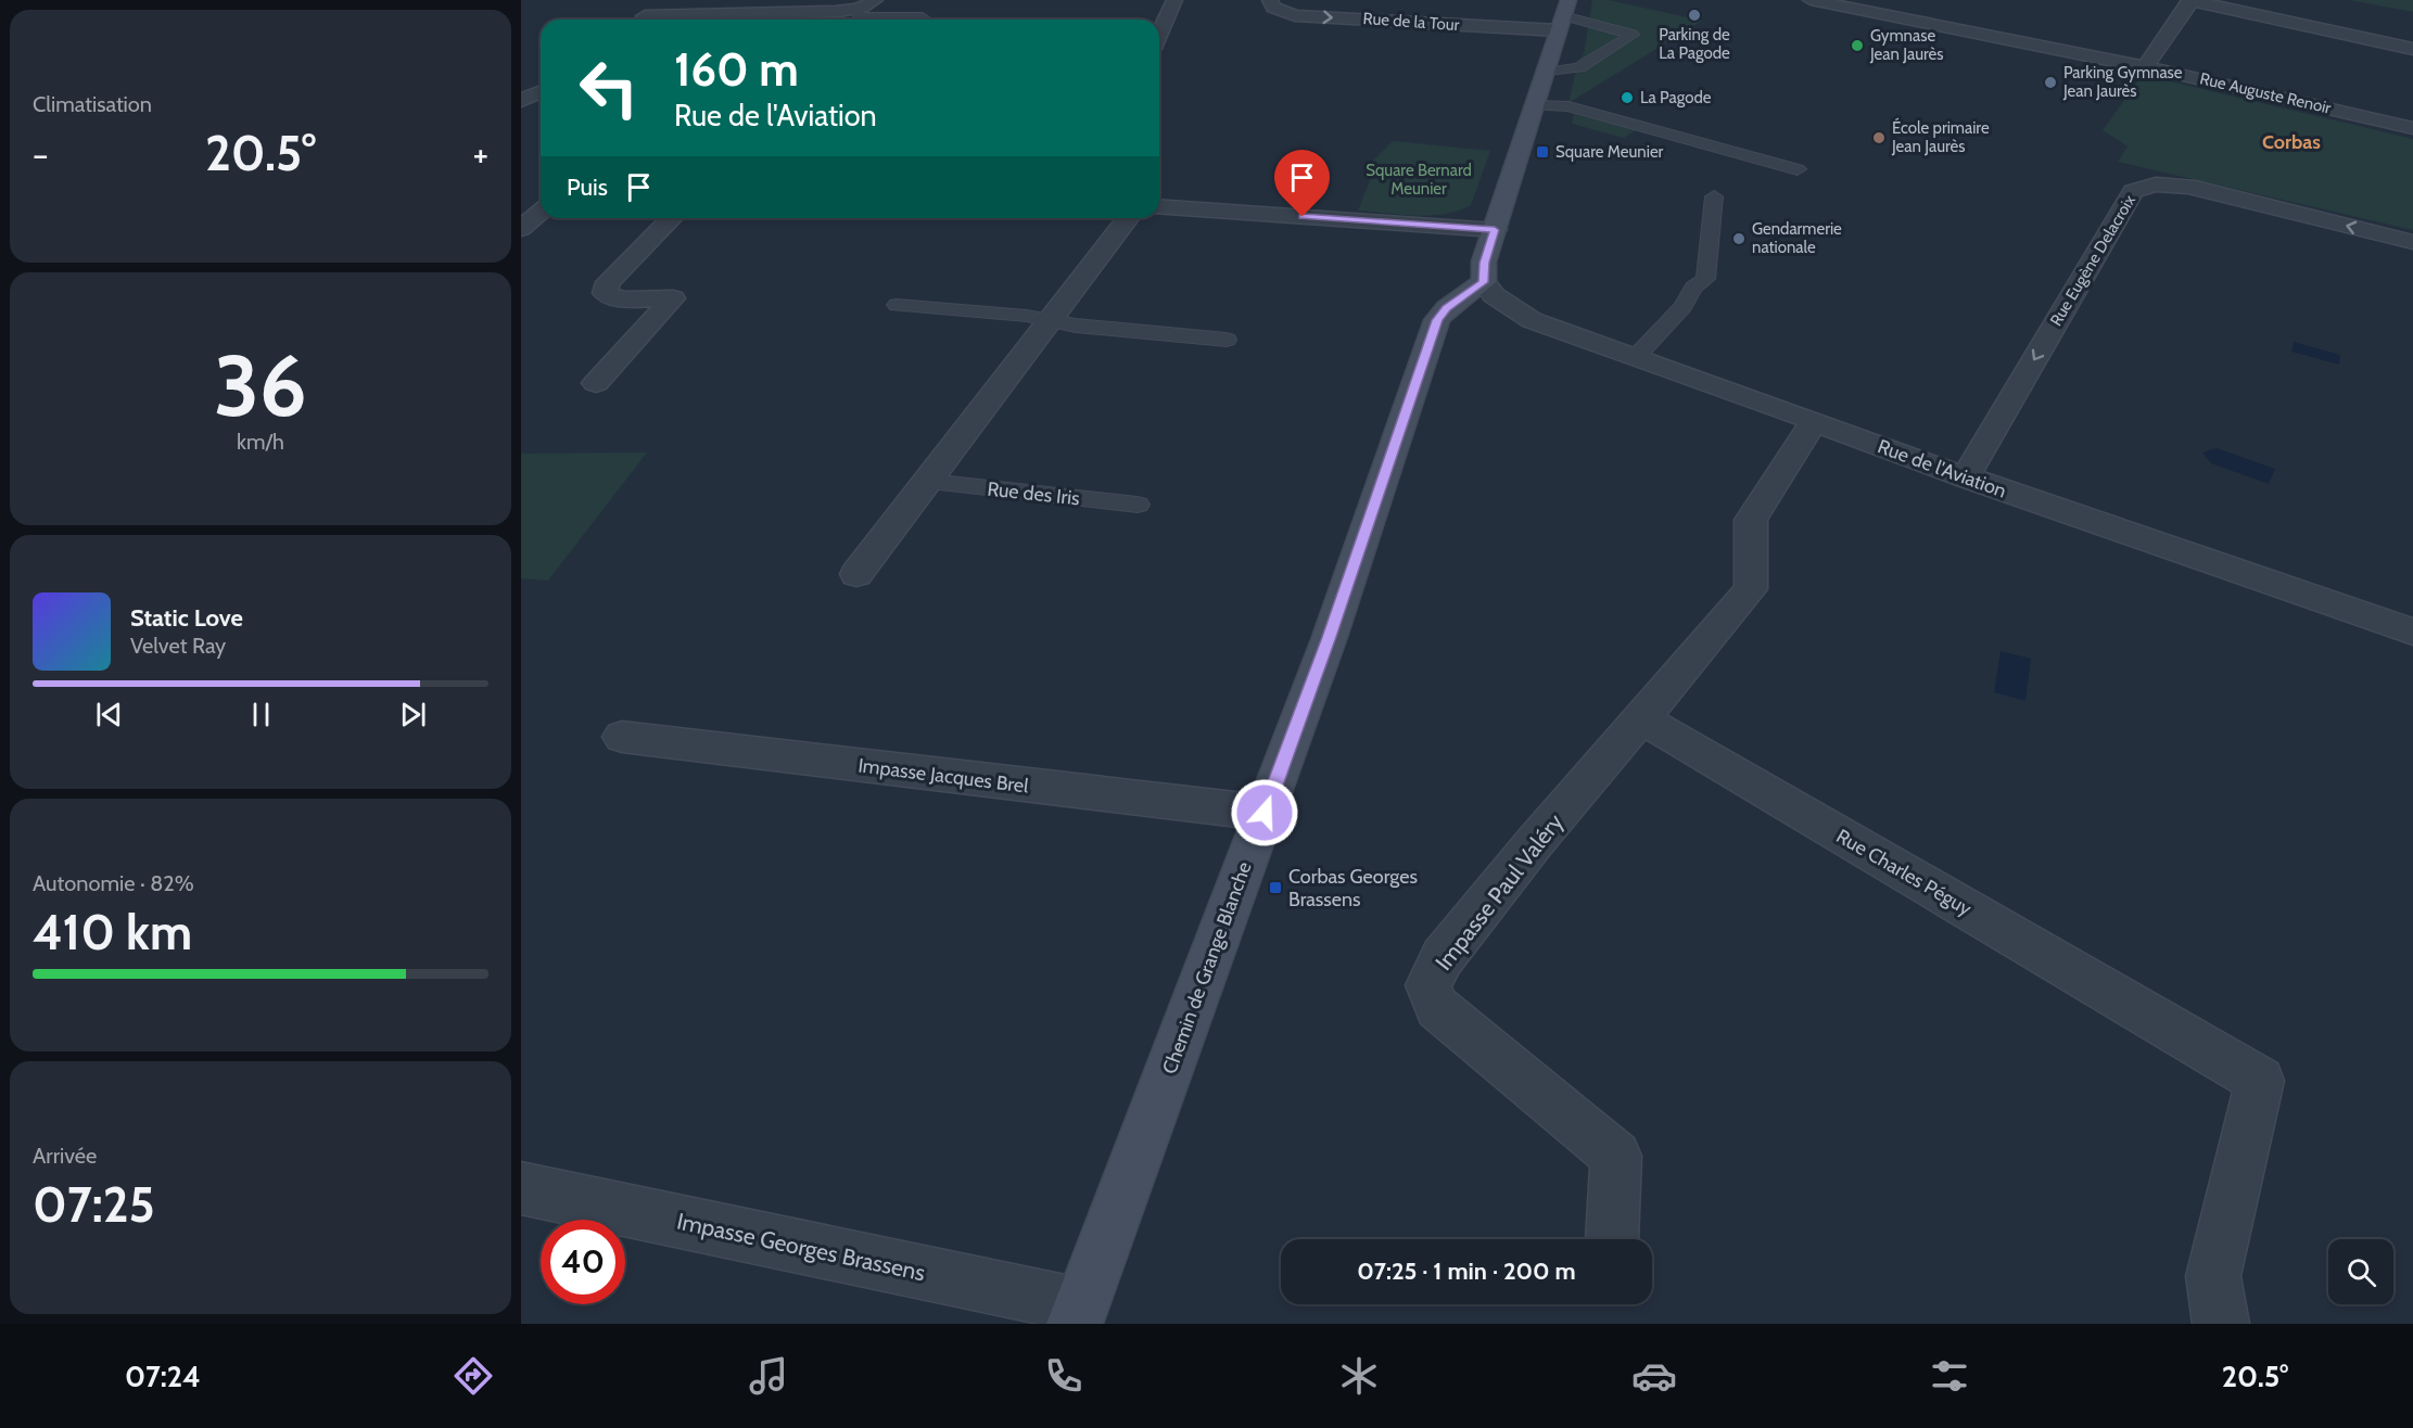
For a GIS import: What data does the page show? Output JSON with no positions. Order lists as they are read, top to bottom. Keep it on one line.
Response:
{"streets":{"street":["Rue de la Tour","Rue Auguste Renoir","Rue Eugène Delacroix","Rue de l'Aviation","Impasse Jacques Brel","Rue Charles Péguy","Impasse Paul Valéry","Chemin de Grange Blanche","Impasse Georges Brassens"],"lane":["Rue des Iris"]},"crossings":[["Rue Eugène Delacroix","Rue de l'Aviation"],["Rue de l'Aviation","Chemin de Grange Blanche"],["Impasse Jacques Brel","Chemin de Grange Blanche"],["Rue Charles Péguy","Impasse Paul Valéry"],["Chemin de Grange Blanche","Impasse Georges Brassens"]],"one_way":["Rue Eugène Delacroix"],"districts":["Corbas"],"parks":["Square Bernard Meunier"],"places":{"other":["Parking de La Pagode","Gymnase Jean Jaurès","Parking Gymnase Jean Jaurès","La Pagode","École primaire Jean Jaurès","Gendarmerie nationale"],"transit":["Square Meunier","Corbas Georges Brassens"]},"page":{"tile":["Climatisation",["36","km/h"],["Autonomie · 82%","410 km"],["Arrivée","07:25"]],"turn":["160 m","Rue de l'Aviation"],"heat":["−","20.5°","+"],"then":"Puis","song":["Static Love","Velvet Ray"],"limit":"40","trip":"07:25 · 1 min · 200 m","tabs":["07:24","20.5°"]}}
